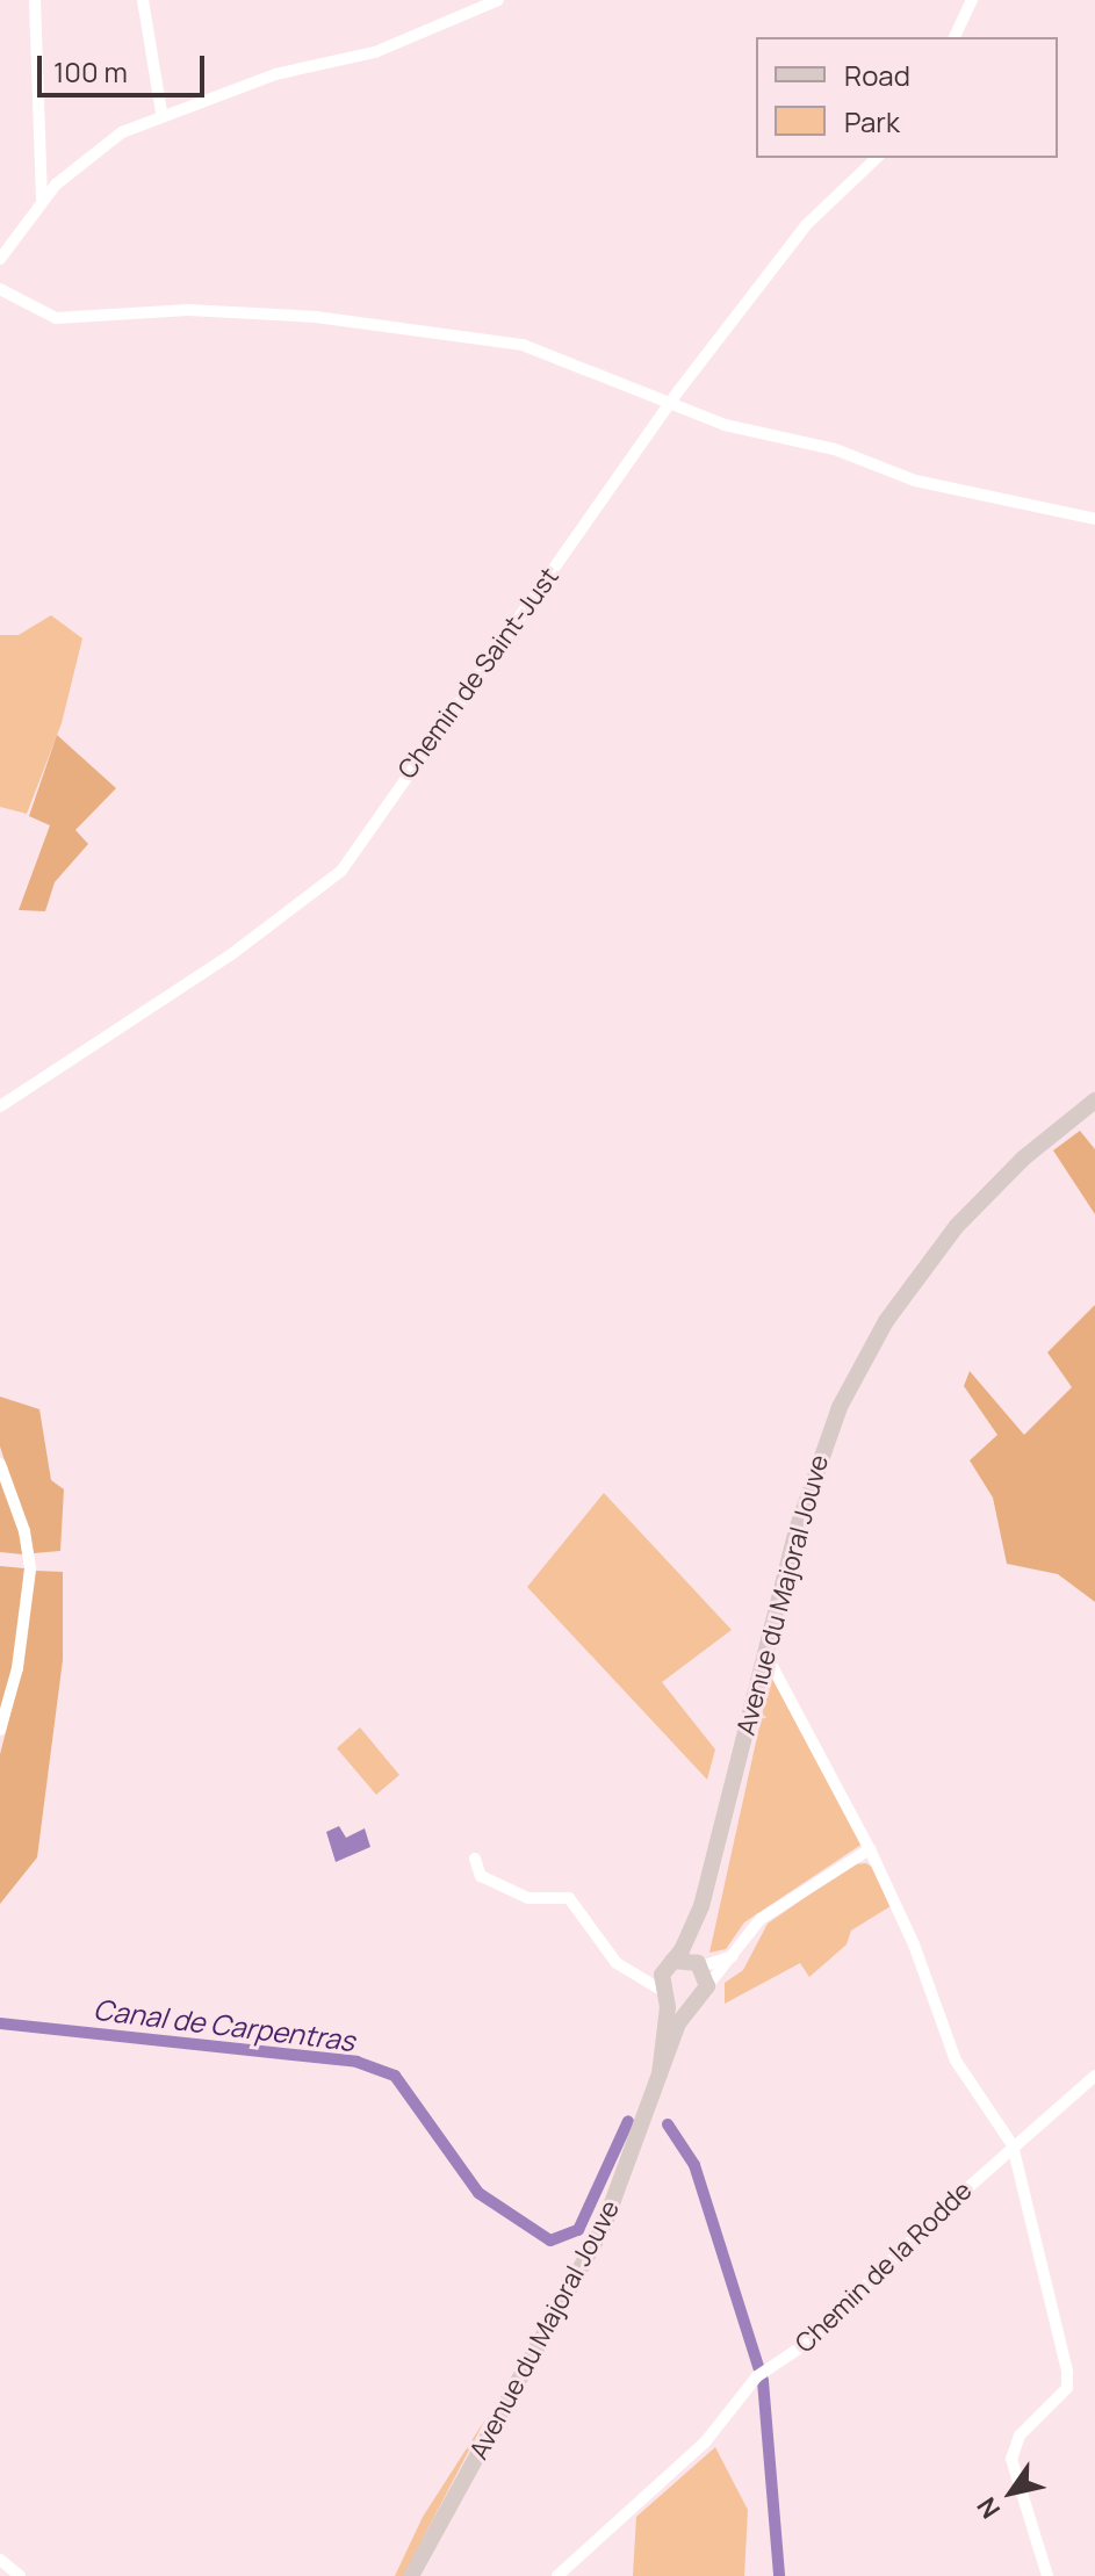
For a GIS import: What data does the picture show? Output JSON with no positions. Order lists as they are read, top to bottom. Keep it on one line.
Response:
{"streets":{"main road":["Avenue du Majoral Jouve"],"street":["Chemin de Saint-Just","Chemin de la Rodde"]},"water":["Canal de Carpentras"],"legend":["Road","Park"],"scale_bar":"100 m","north":"bottom left"}
